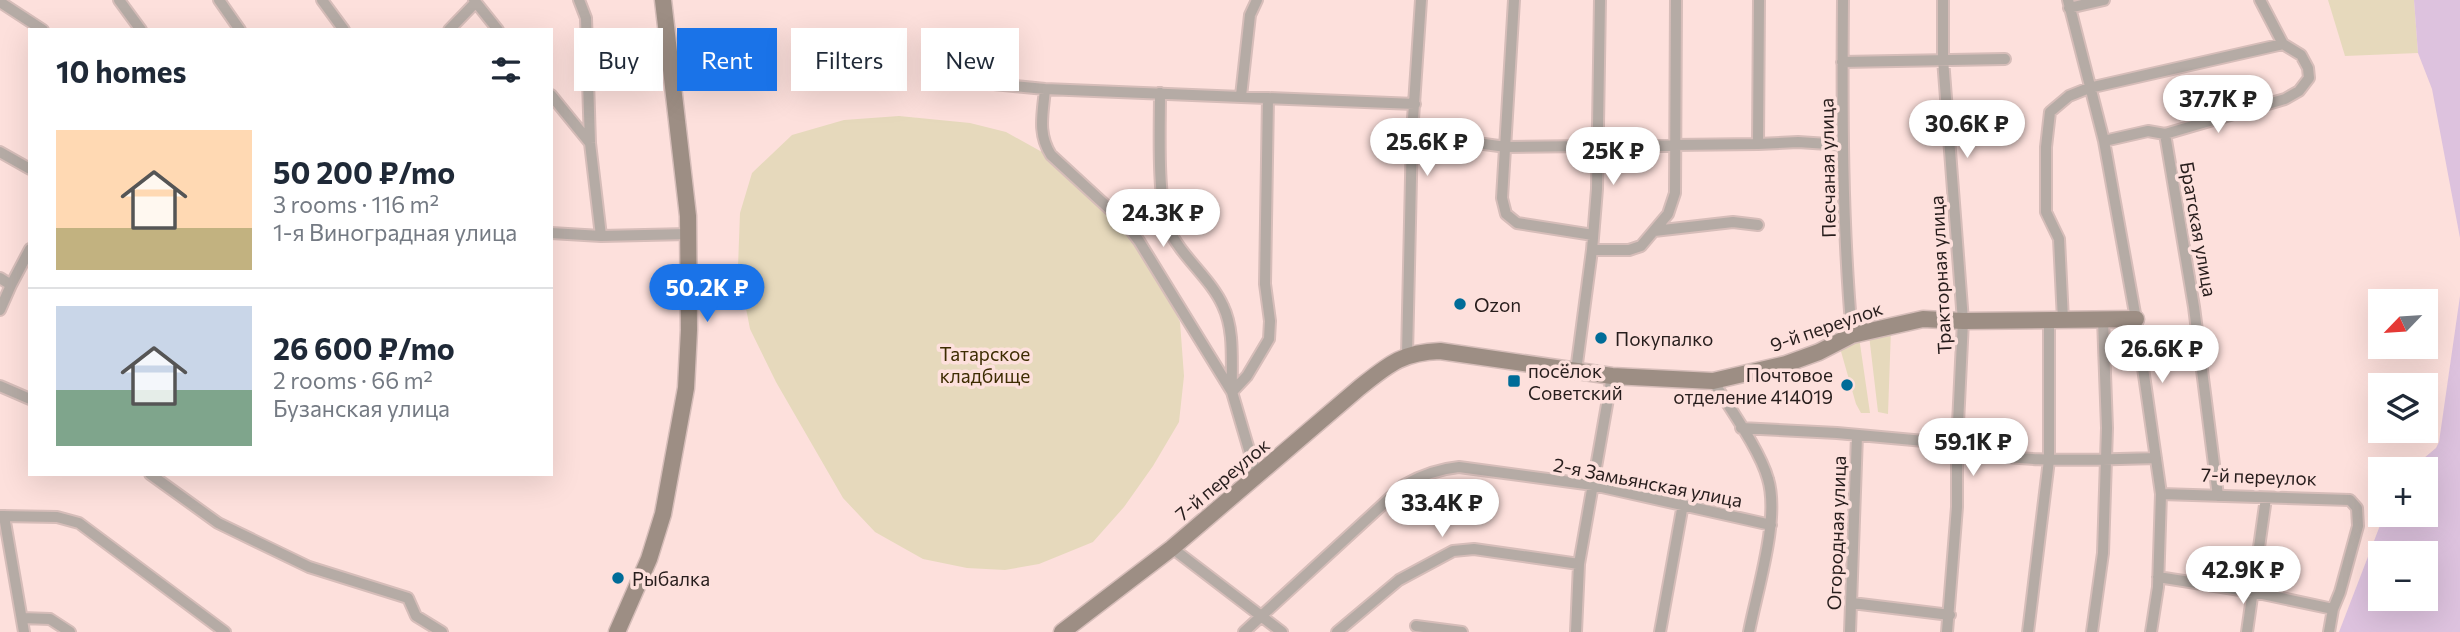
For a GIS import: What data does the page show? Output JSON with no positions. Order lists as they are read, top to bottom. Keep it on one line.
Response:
{"streets":{"street":["Песчаная улица","Братская улица","Тракторная улица","9-й переулок","7-й переулок","2-я Замьянская улица","Огородная улица"]},"crossings":[["Песчаная улица","9-й переулок"],["Братская улица","7-й переулок"],["Тракторная улица","9-й переулок"],["9-й переулок","7-й переулок"]],"parks":["Татарское кладбище"],"places":{"other":["Ozon","Покупалко","Почтовое отделение 414019","Рыбалка"],"transit":["посёлок Советский"]},"north":"bottom left","page":{"chip":["Buy","Rent","Filters","New"],"heading":"10 homes","price":["37.7K ₽","30.6K ₽","25.6K ₽","25K ₽","24.3K ₽","50.2K ₽","26.6K ₽","59.1K ₽","33.4K ₽","42.9K ₽"],"list":[{"name":"50 200 ₽/mo","note":"3 rooms · 116 m² · 1-я Виноградная улица"},{"name":"26 600 ₽/mo","note":"2 rooms · 66 m² · Бузанская улица"}],"map_buttons":["+","−"]}}
